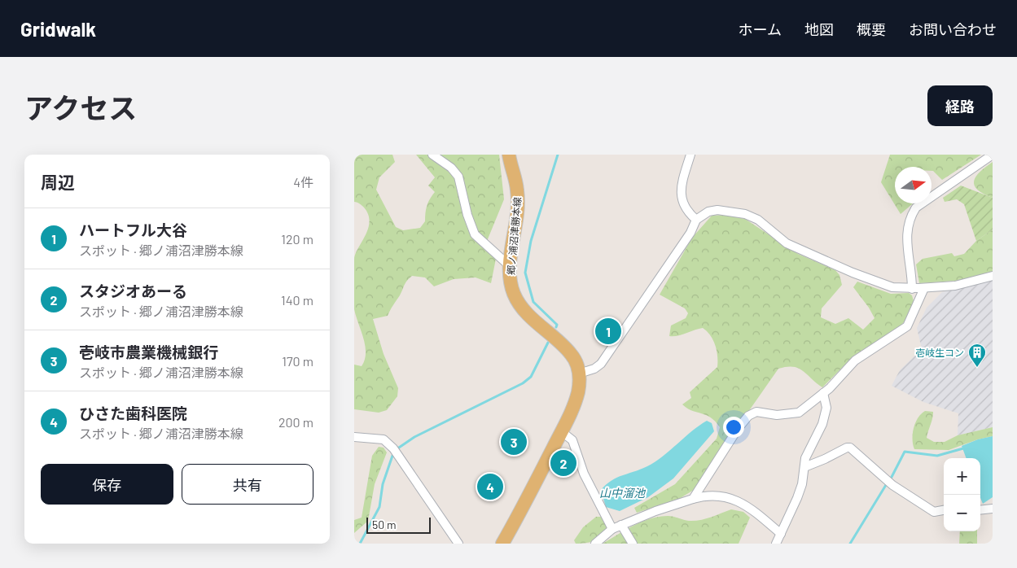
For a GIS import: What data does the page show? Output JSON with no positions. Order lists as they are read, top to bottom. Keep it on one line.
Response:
{"streets":{"main road":["郷ノ浦沼津勝本線"]},"water":["山中溜池"],"places":{"building":["壱岐生コン"]},"scale_bar":"50 m","north":"right","page":{"header":"Gridwalk","nav":["ホーム","地図","概要","お問い合わせ"],"title":"アクセス","buttons":["経路",["保存","共有"]],"heading":["周辺","4件"],"list":[{"mark":"1","name":"ハートフル大谷","note":"スポット · 郷ノ浦沼津勝本線","value":"120 m"},{"mark":"2","name":"スタジオあーる","note":"スポット · 郷ノ浦沼津勝本線","value":"140 m"},{"mark":"3","name":"壱岐市農業機械銀行","note":"スポット · 郷ノ浦沼津勝本線","value":"170 m"},{"mark":"4","name":"ひさた歯科医院","note":"スポット · 郷ノ浦沼津勝本線","value":"200 m"}],"pins":["1","3","2","4"],"map_buttons":["+","−"],"scale":"50 m"}}
